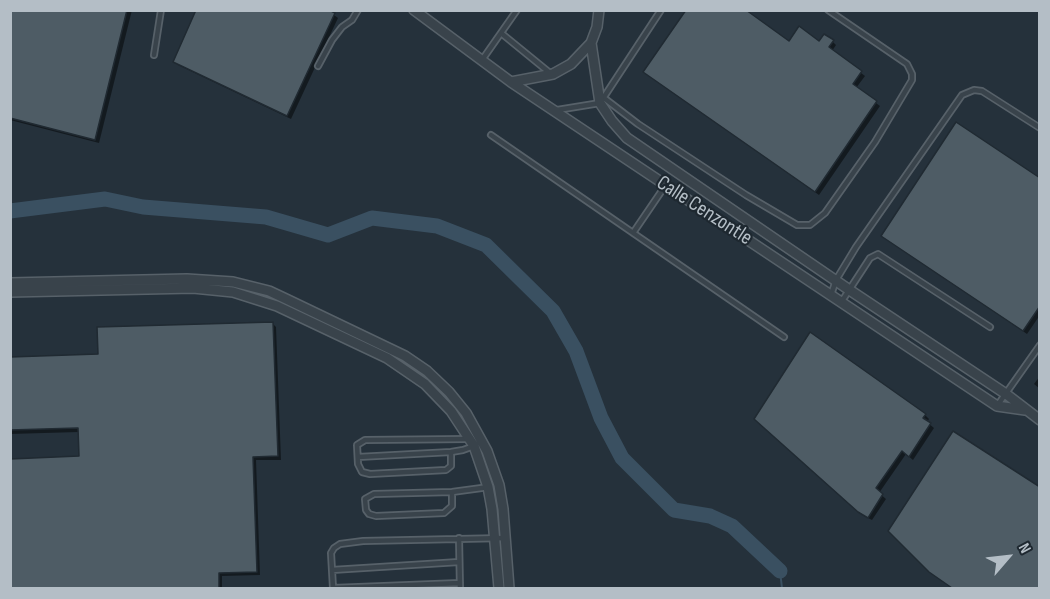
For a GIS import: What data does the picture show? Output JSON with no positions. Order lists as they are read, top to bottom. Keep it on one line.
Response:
{"streets":{"street":["Calle Cenzontle"]},"north":"top right"}
